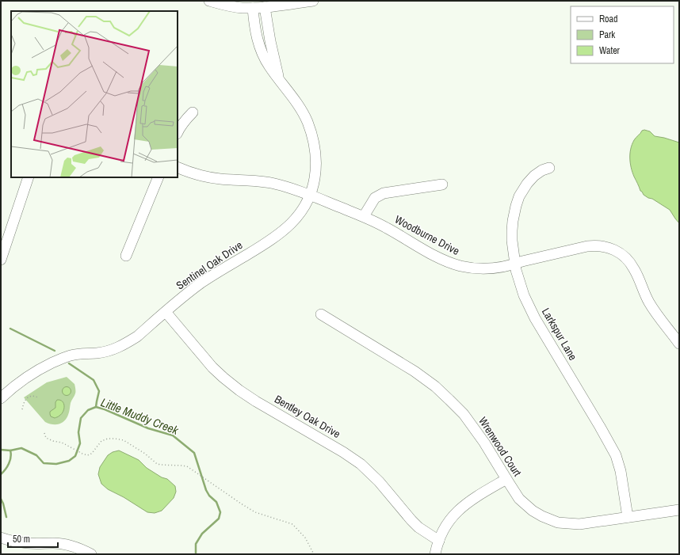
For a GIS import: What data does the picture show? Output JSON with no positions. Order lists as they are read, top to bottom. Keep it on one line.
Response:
{"streets":{"street":["Woodburne Drive","Sentinel Oak Drive","Larkspur Lane","Bentley Oak Drive","Wrenwood Court"]},"crossings":[["Woodburne Drive","Sentinel Oak Drive"],["Woodburne Drive","Larkspur Lane"],["Sentinel Oak Drive","Bentley Oak Drive"],["Larkspur Lane","Wrenwood Court"]],"water":["Little Muddy Creek"],"legend":["Road","Park","Water"],"scale_bar":"50 m"}
